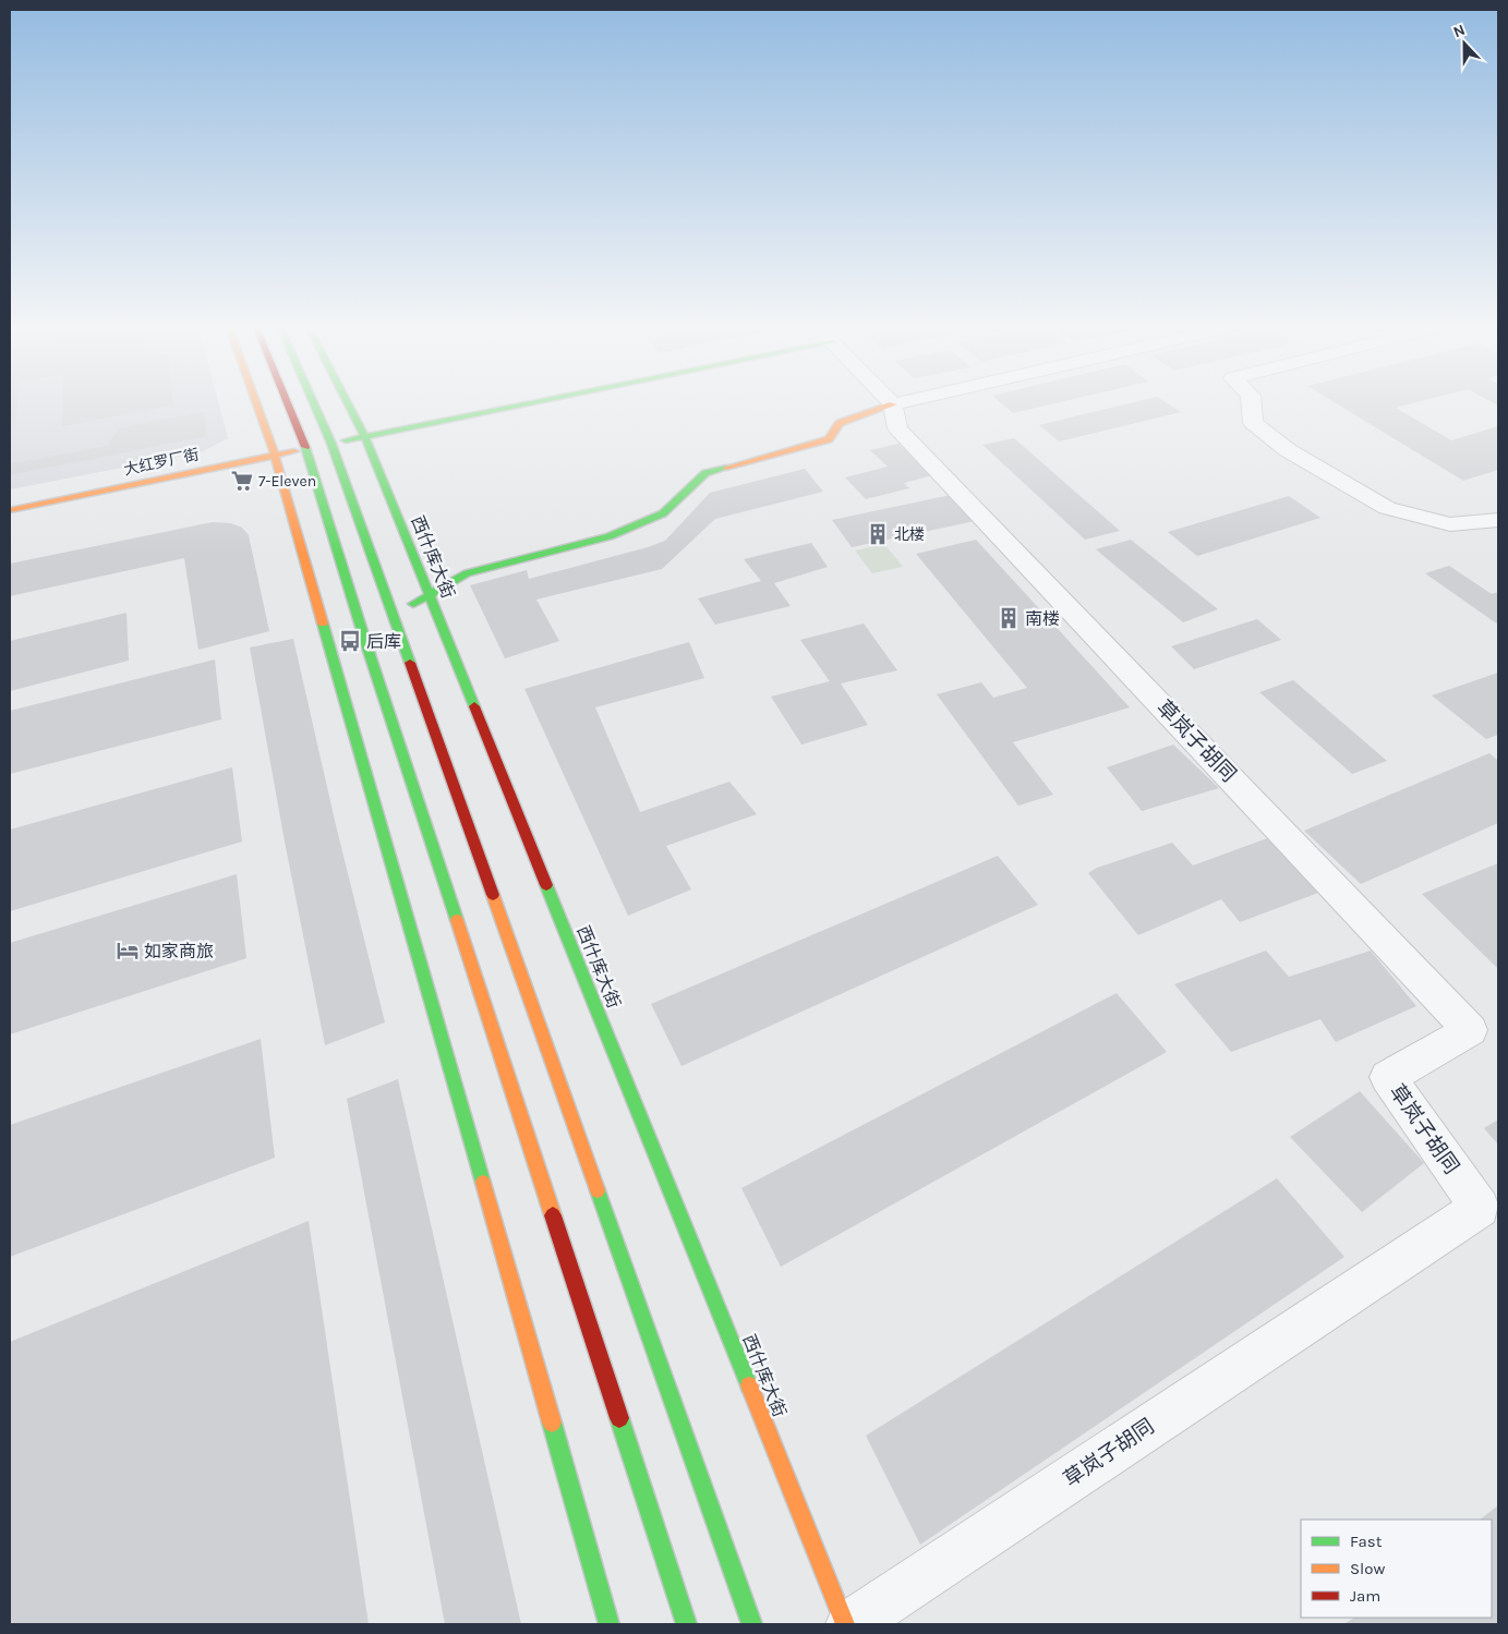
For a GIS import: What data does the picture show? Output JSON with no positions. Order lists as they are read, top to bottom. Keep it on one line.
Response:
{"streets":{"street":["大红罗厂街","西什库大街","草岚子胡同"]},"crossings":[["大红罗厂街","西什库大街"]],"places":{"supermarket":["7-Eleven"],"building":["北楼","南楼"],"bus stop":["后库"],"hotel":["如家商旅"]},"legend":["Fast","Slow","Jam"],"north":"top"}
